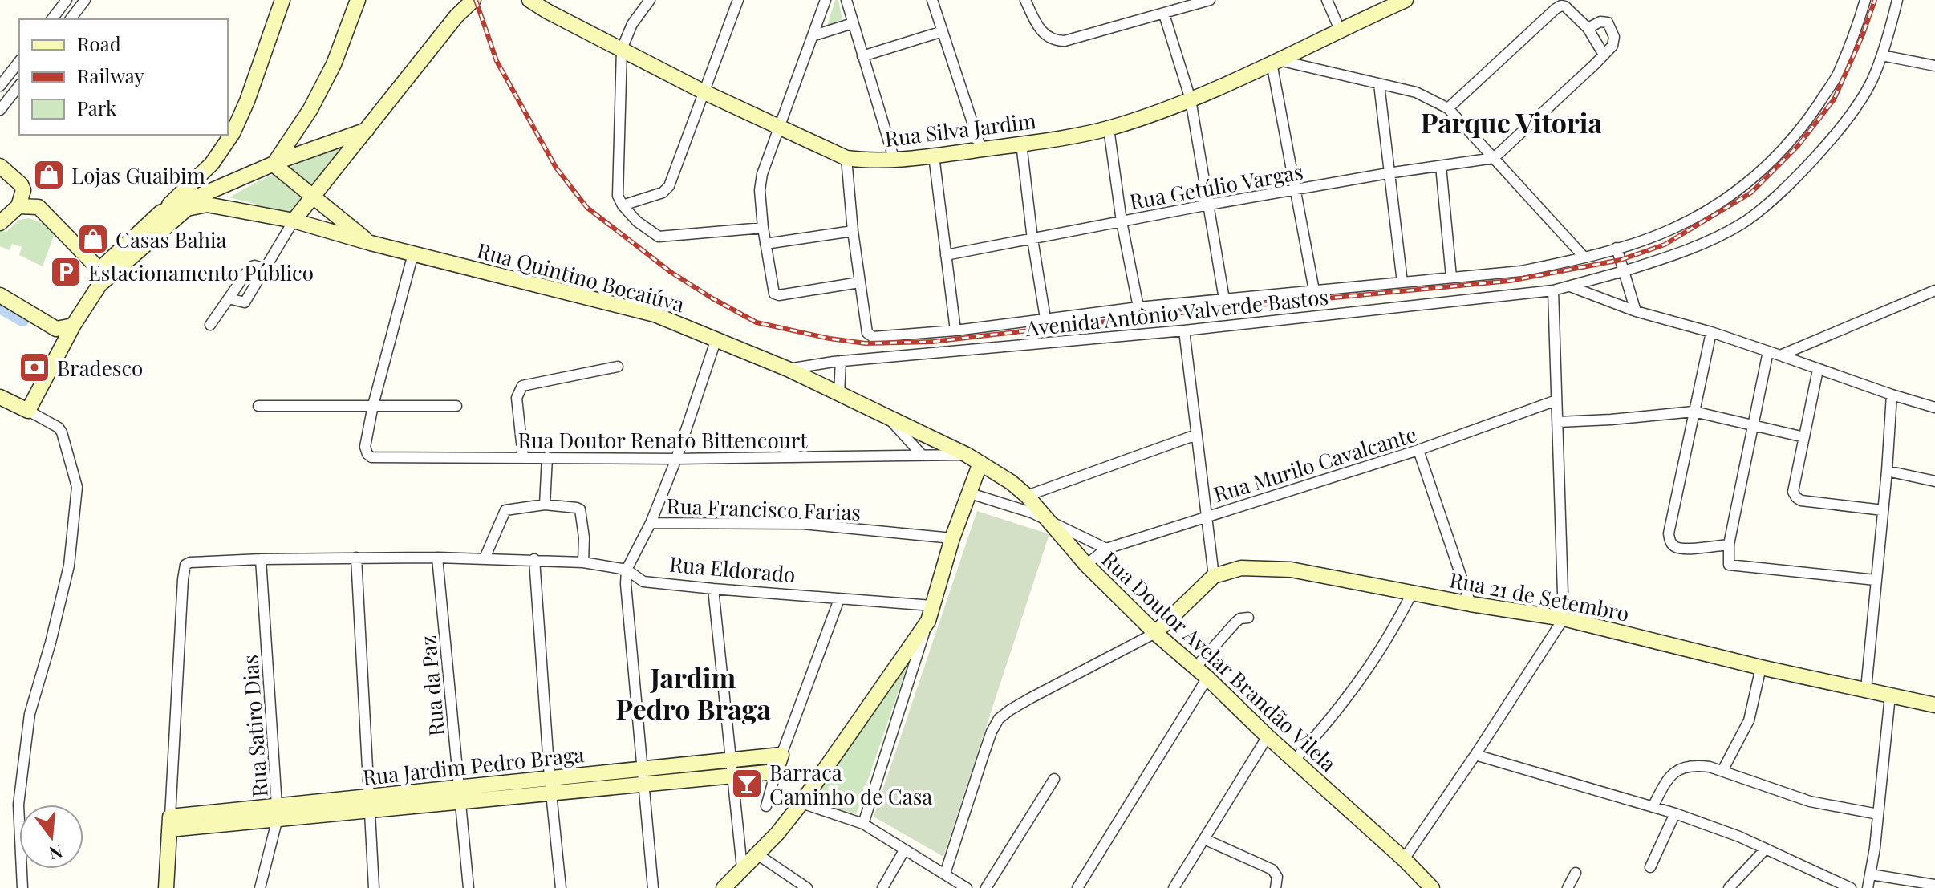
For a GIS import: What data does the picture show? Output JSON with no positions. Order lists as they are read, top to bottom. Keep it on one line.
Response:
{"streets":{"street":["Rua Silva Jardim","Rua Getúlio Vargas","Rua Quintino Bocaiúva","Avenida Antônio Valverde Bastos","Rua Doutor Renato Bittencourt","Rua Murilo Cavalcante","Rua Francisco Farias","Rua Eldorado","Rua 21 de Setembro","Rua Doutor Avelar Brandão Vilela","Rua da Paz","Rua Satiro Dias","Rua Jardim Pedro Braga"]},"crossings":[["Rua Quintino Bocaiúva","Avenida Antônio Valverde Bastos"],["Rua Quintino Bocaiúva","Rua Doutor Renato Bittencourt"],["Rua Quintino Bocaiúva","Rua Doutor Avelar Brandão Vilela"],["Rua Murilo Cavalcante","Rua Doutor Avelar Brandão Vilela"],["Rua 21 de Setembro","Rua Doutor Avelar Brandão Vilela"],["Rua da Paz","Rua Jardim Pedro Braga"],["Rua Satiro Dias","Rua Jardim Pedro Braga"]],"districts":["Parque Vitoria","Jardim Pedro Braga"],"places":{"shop":["Lojas Guaibim","Casas Bahia"],"parking":["Estacionamento Público"],"bank":["Bradesco"],"bar":["Barraca Caminho de Casa"]},"legend":["Road","Railway","Park"],"north":"bottom"}
